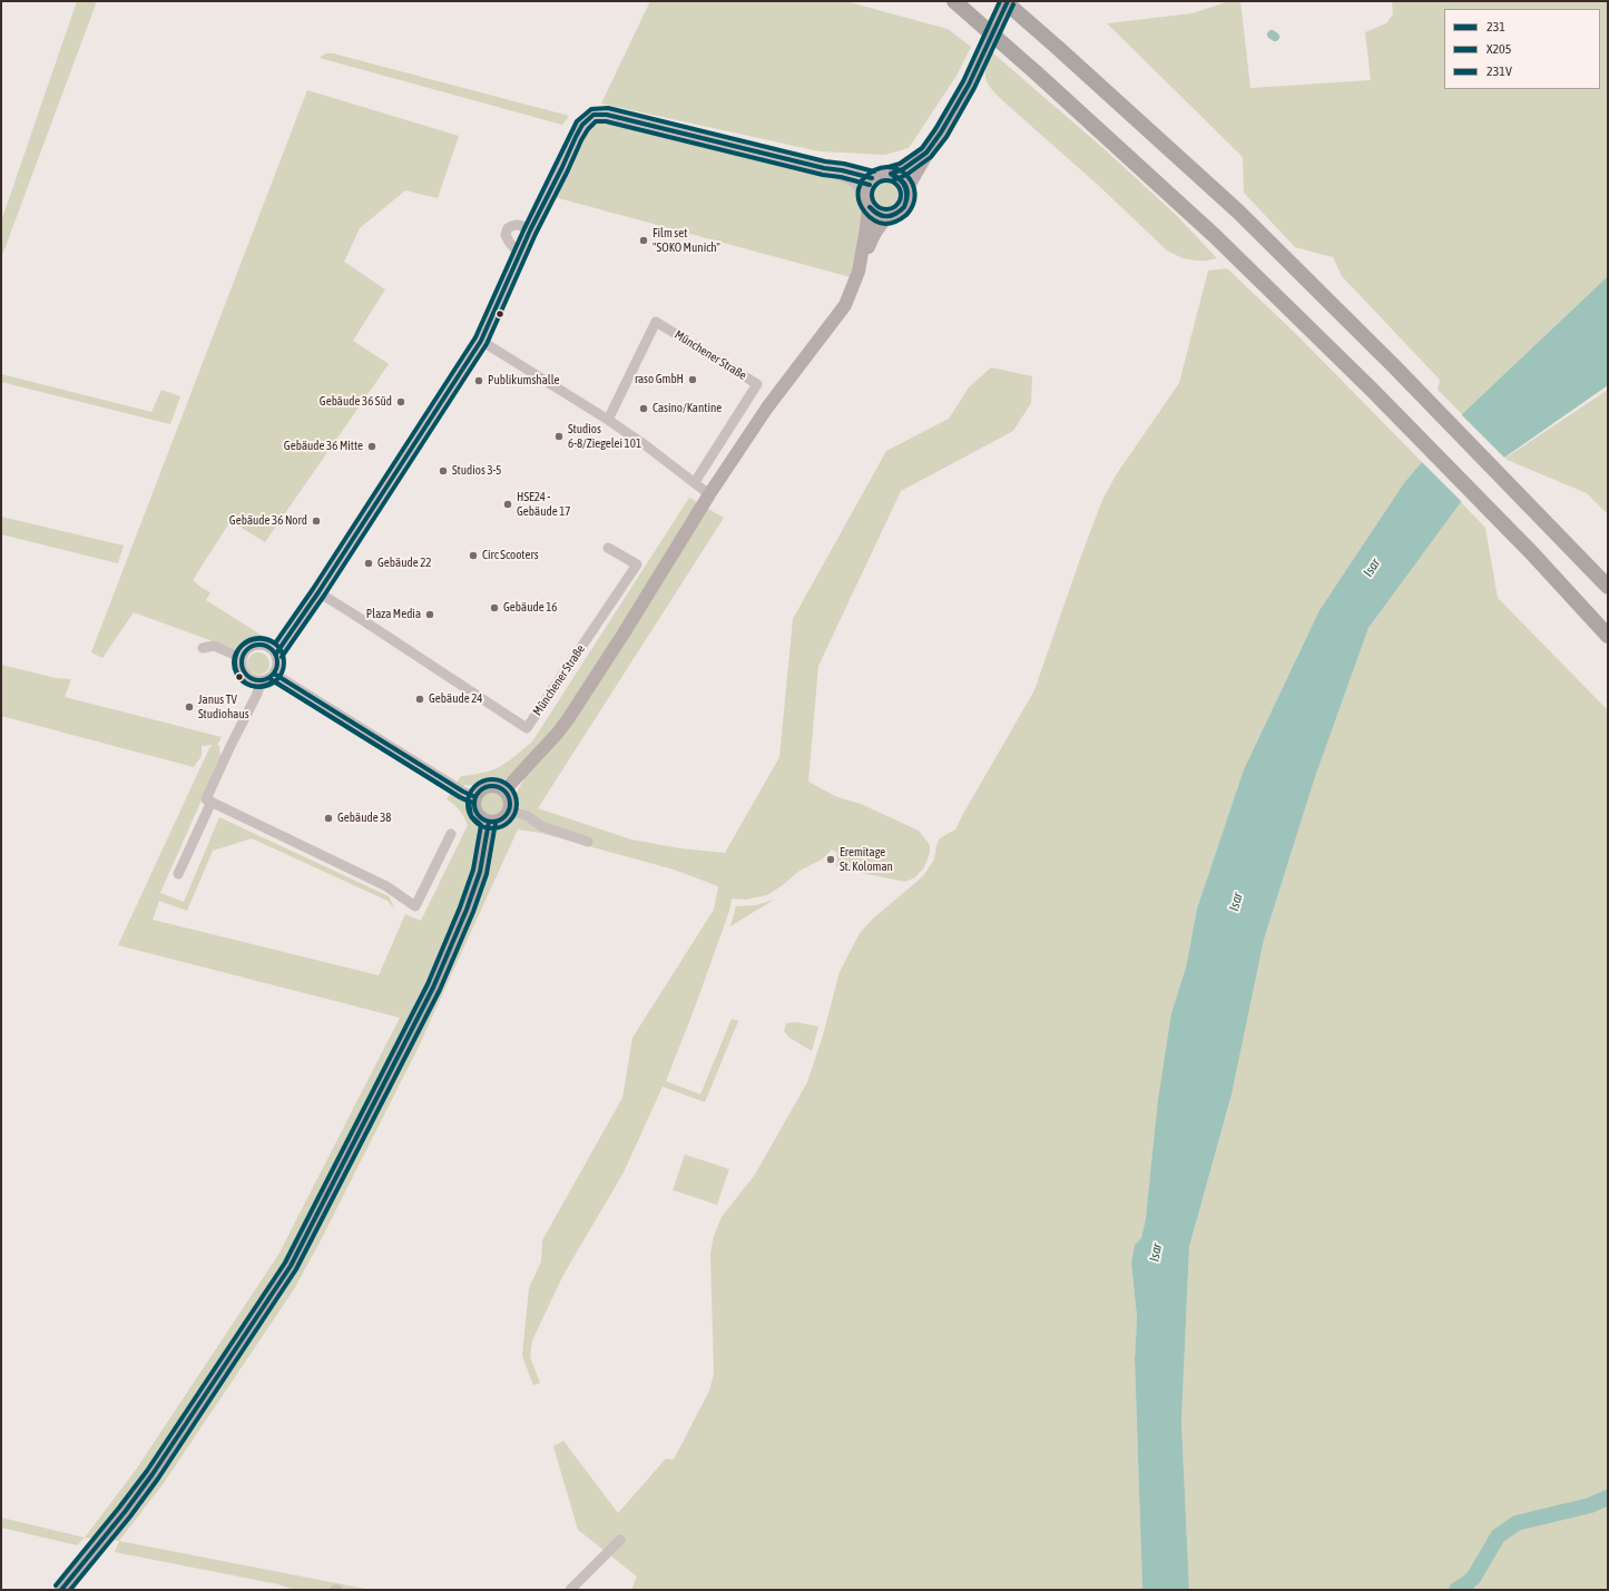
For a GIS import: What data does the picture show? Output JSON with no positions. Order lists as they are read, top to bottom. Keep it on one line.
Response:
{"streets":{"street":["Münchener Straße"]},"water":["Isar"],"places":["Film set \"SOKO Munich\"","raso GmbH","Publikumshalle","Gebäude 36 Süd","Casino/Kantine","Studios 6-8/Ziegelei 101","Gebäude 36 Mitte","Studios 3-5","HSE24 - Gebäude 17","Gebäude 36 Nord","Circ Scooters","Gebäude 22","Gebäude 16","Plaza Media","Gebäude 24","Janus TV Studiohaus","Gebäude 38","Eremitage St. Koloman"],"lines":["transit line 231","transit line 231V","transit line X205"],"legend":["231","X205","231V"]}
